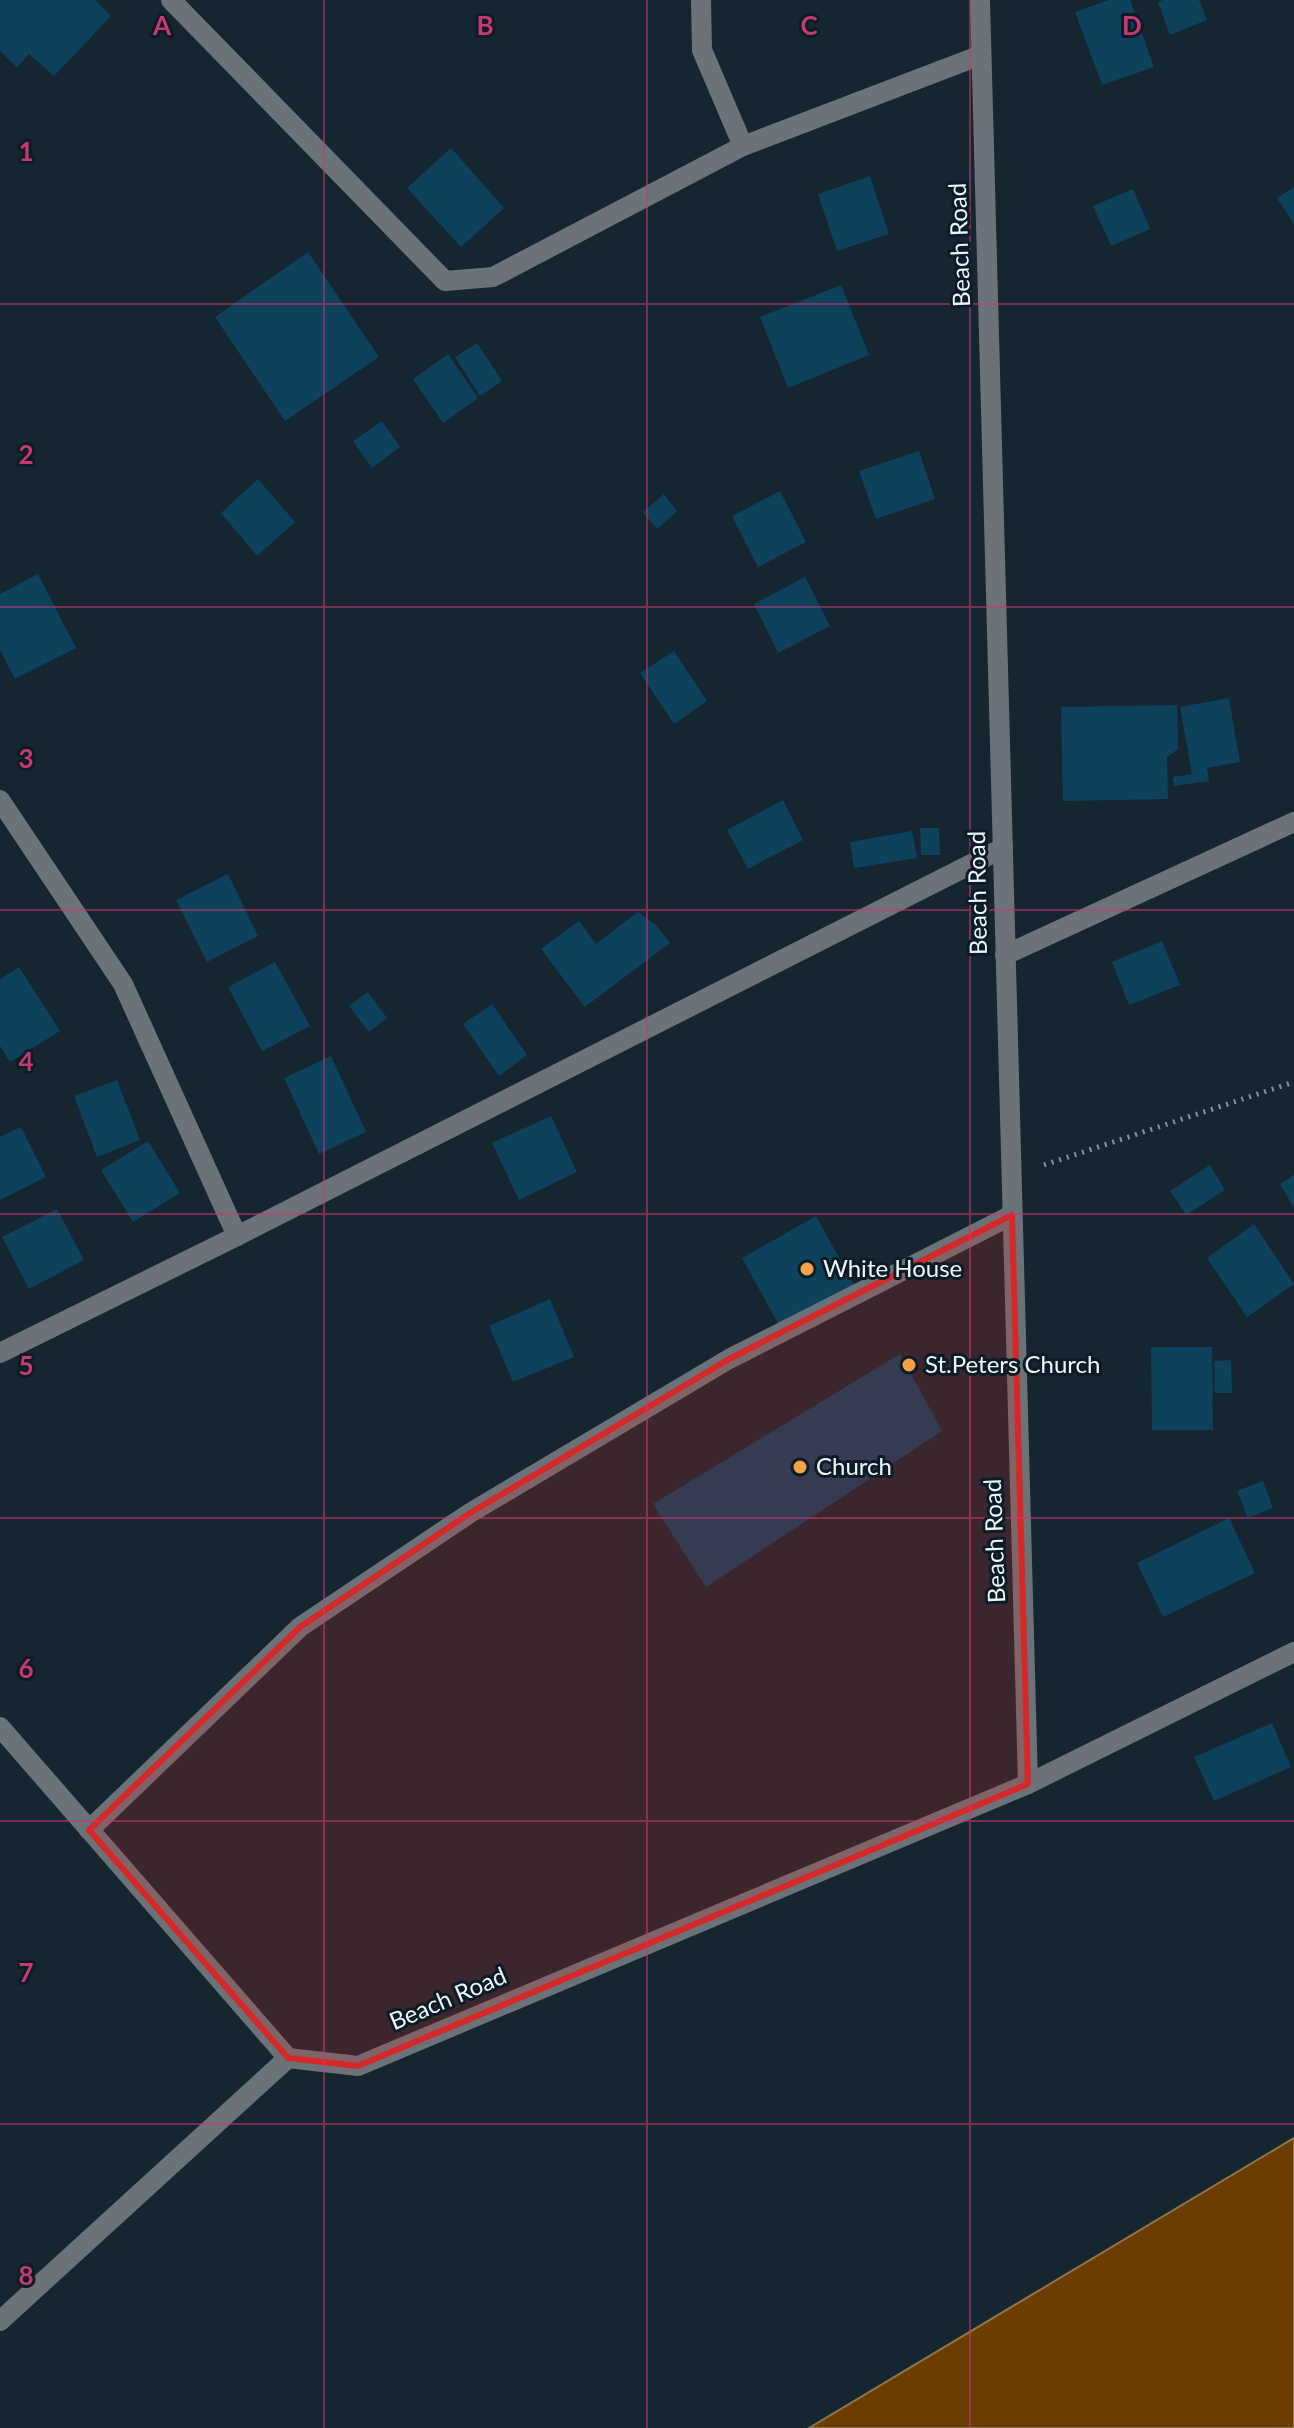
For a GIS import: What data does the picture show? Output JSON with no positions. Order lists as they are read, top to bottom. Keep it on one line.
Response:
{"streets":{"street":["Beach Road"]},"places":["White House","St.Peters Church","Church"],"grid":{"columns":["A","B","C","D"],"rows":["1","2","3","4","5","6","7","8"]}}
